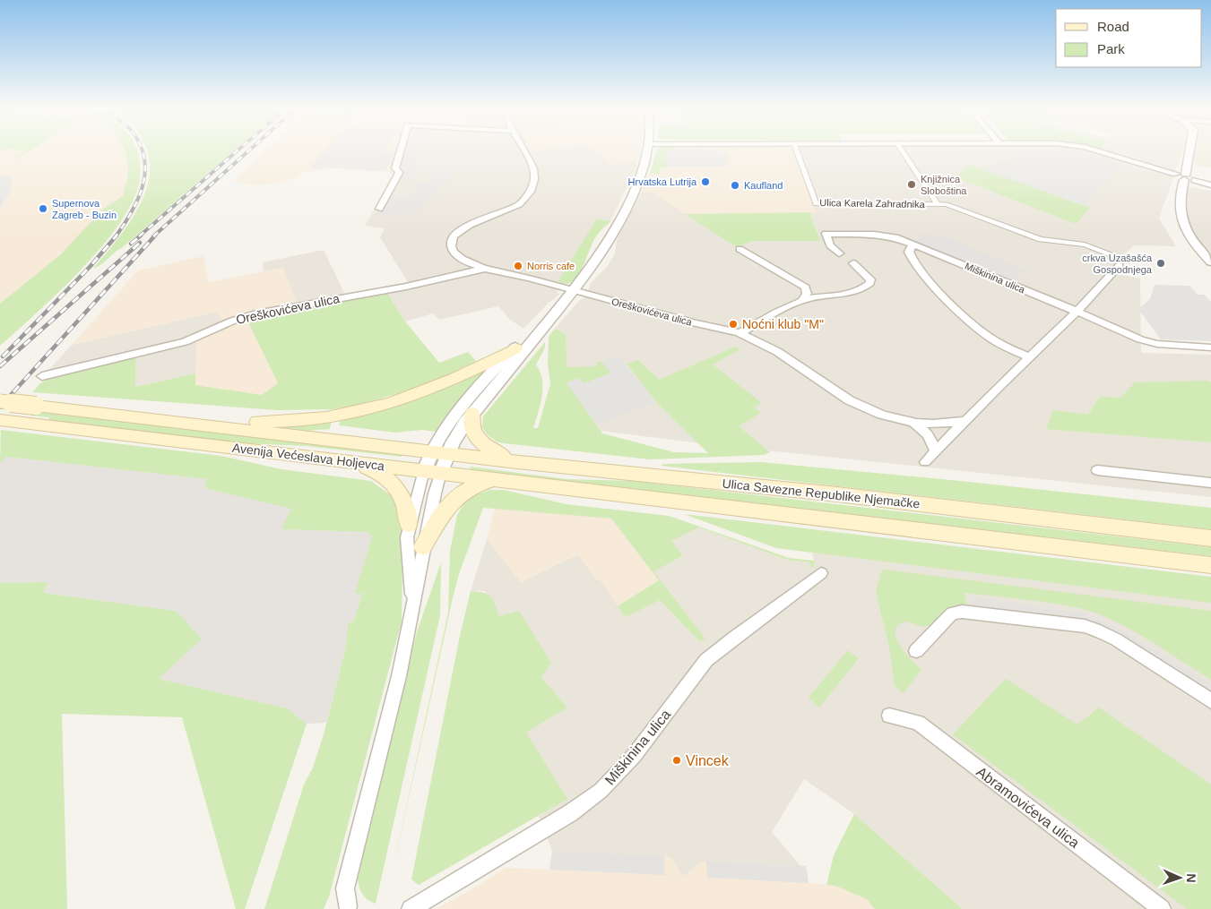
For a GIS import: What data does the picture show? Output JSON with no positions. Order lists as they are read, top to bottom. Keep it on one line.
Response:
{"streets":{"main road":["Avenija Većeslava Holjevca","Ulica Savezne Republike Njemačke"],"street":["Ulica Karela Zahradnika","Miškinina ulica","Oreškovićeva ulica","Abramovićeva ulica"]},"crossings":[["Avenija Većeslava Holjevca","Ulica Savezne Republike Njemačke"]],"places":["Hrvatska Lutrija","Knjižnica Sloboština","Kaufland","Supernova Zagreb - Buzin","crkva Uzašašća Gospodnjega","Norris cafe","Noćni klub \"M\"","Vincek"],"legend":["Road","Park"],"north":"right"}
